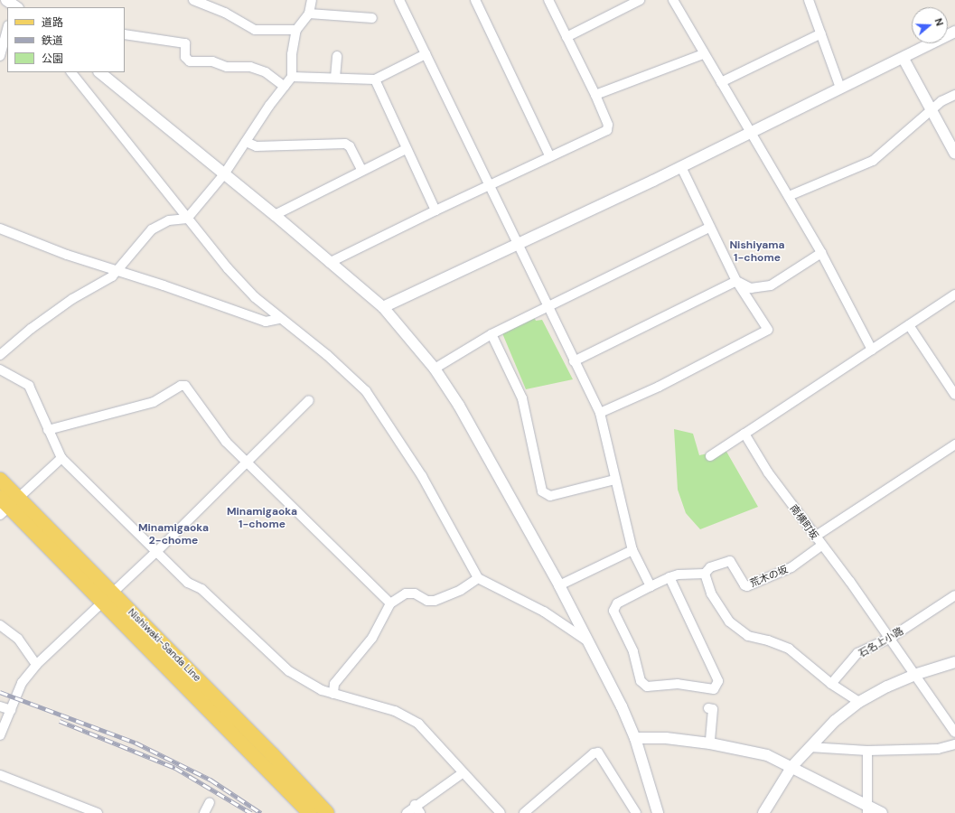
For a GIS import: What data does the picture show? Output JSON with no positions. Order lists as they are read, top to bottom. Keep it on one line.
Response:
{"streets":{"main road":["Nishiwaki-Sanda Line"],"street":["南横町坂","荒木の坂","石名上小路"]},"crossings":[["南横町坂","荒木の坂"],["南横町坂","石名上小路"]],"districts":["Nishiyama 1-chome","Minamigaoka 1-chome","Minamigaoka 2-chome"],"legend":["道路","鉄道","公園"],"north":"right"}
